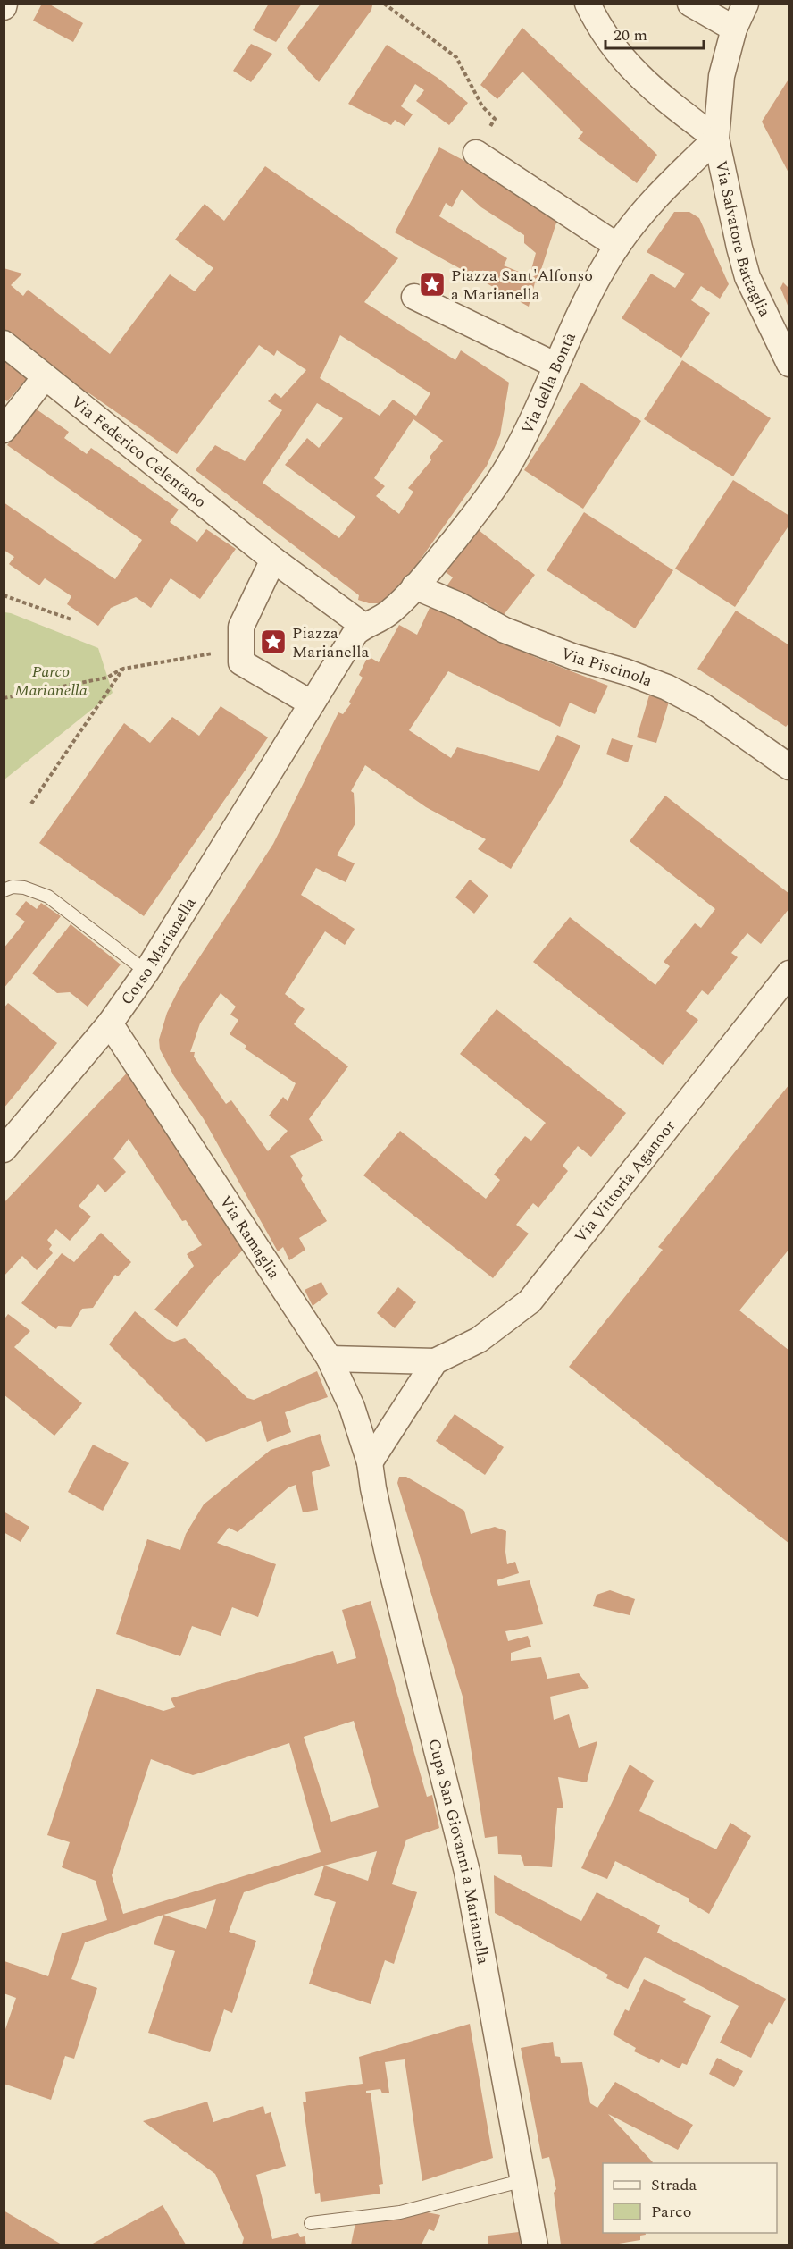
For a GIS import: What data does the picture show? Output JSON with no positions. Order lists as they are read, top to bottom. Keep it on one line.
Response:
{"streets":{"street":["Via Salvatore Battaglia","Via della Bontà","Via Federico Celentano","Via Piscinola","Corso Marianella","Via Vittoria Aganoor","Via Ramaglia","Cupa San Giovanni a Marianella"]},"crossings":[["Via Salvatore Battaglia","Via della Bontà"],["Via della Bontà","Via Piscinola"],["Corso Marianella","Via Ramaglia"],["Via Vittoria Aganoor","Via Ramaglia"],["Via Ramaglia","Cupa San Giovanni a Marianella"]],"parks":["Parco Marianella"],"places":{"place":["Piazza Sant'Alfonso a Marianella","Piazza Marianella"]},"legend":["Strada","Parco"],"scale_bar":"20 m"}
